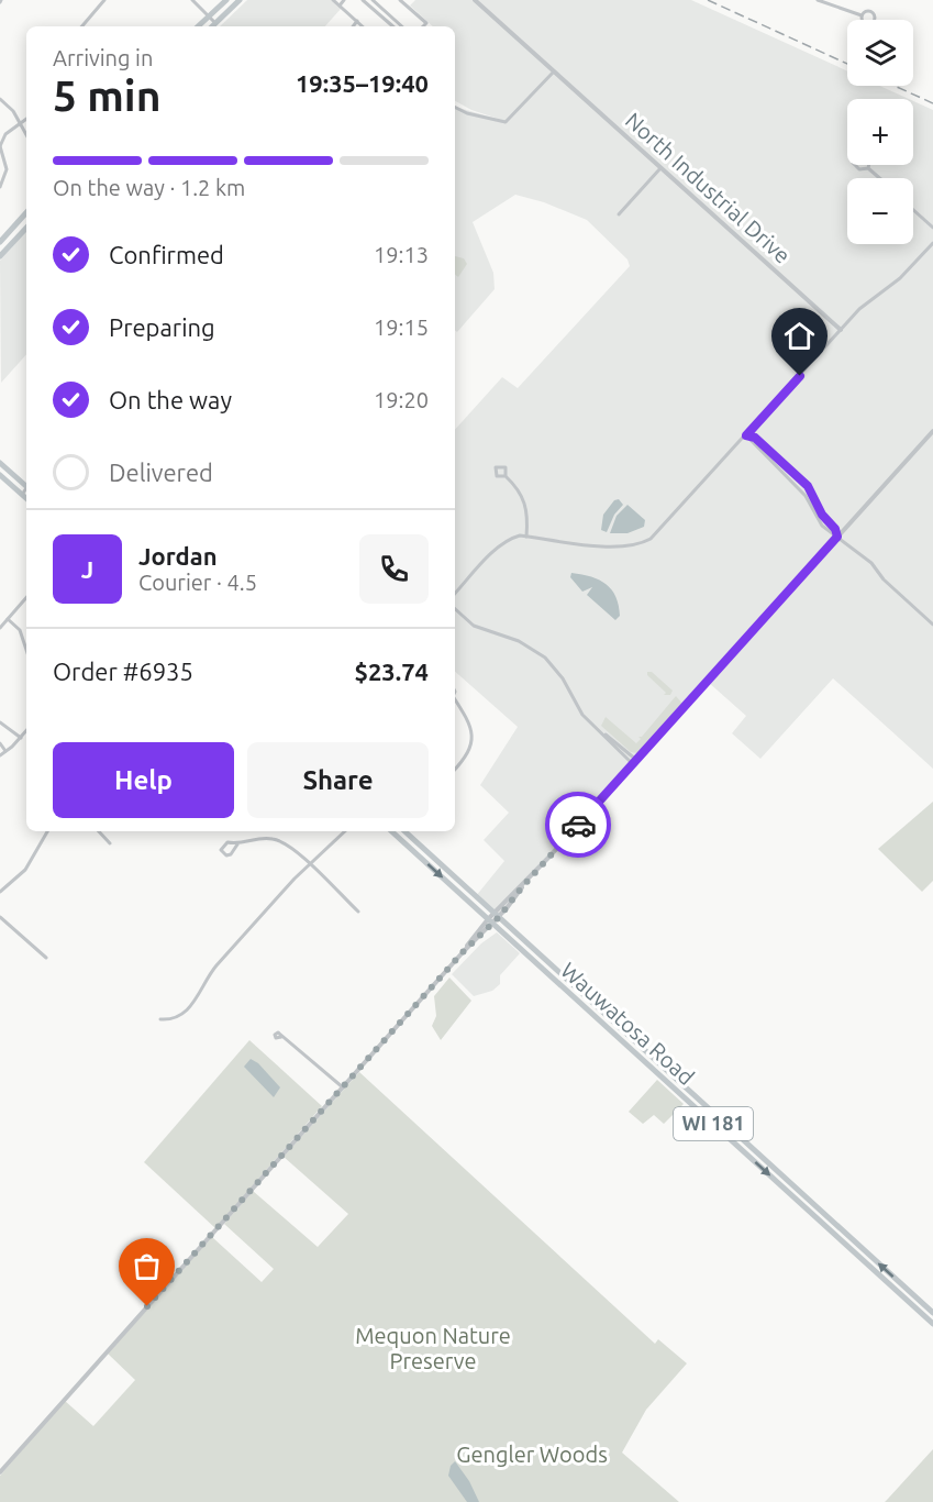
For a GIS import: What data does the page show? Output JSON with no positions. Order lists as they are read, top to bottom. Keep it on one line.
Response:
{"streets":{"main road":["Wauwatosa Road","WI 181"],"street":["North Industrial Drive"]},"parks":["Mequon Nature Preserve","Gengler Woods"],"page":{"map_buttons":["+","−"],"heading":["5 min","Arriving in","19:35–19:40"],"panel":["Jordan","Courier · 4.5","Order #6935","$23.74"],"bar":"On the way · 1.2 km","list":[["Confirmed","19:13"],["Preparing","19:15"],["On the way","19:20"],"Delivered"],"round":"J","buttons":["Help","Share"]}}
